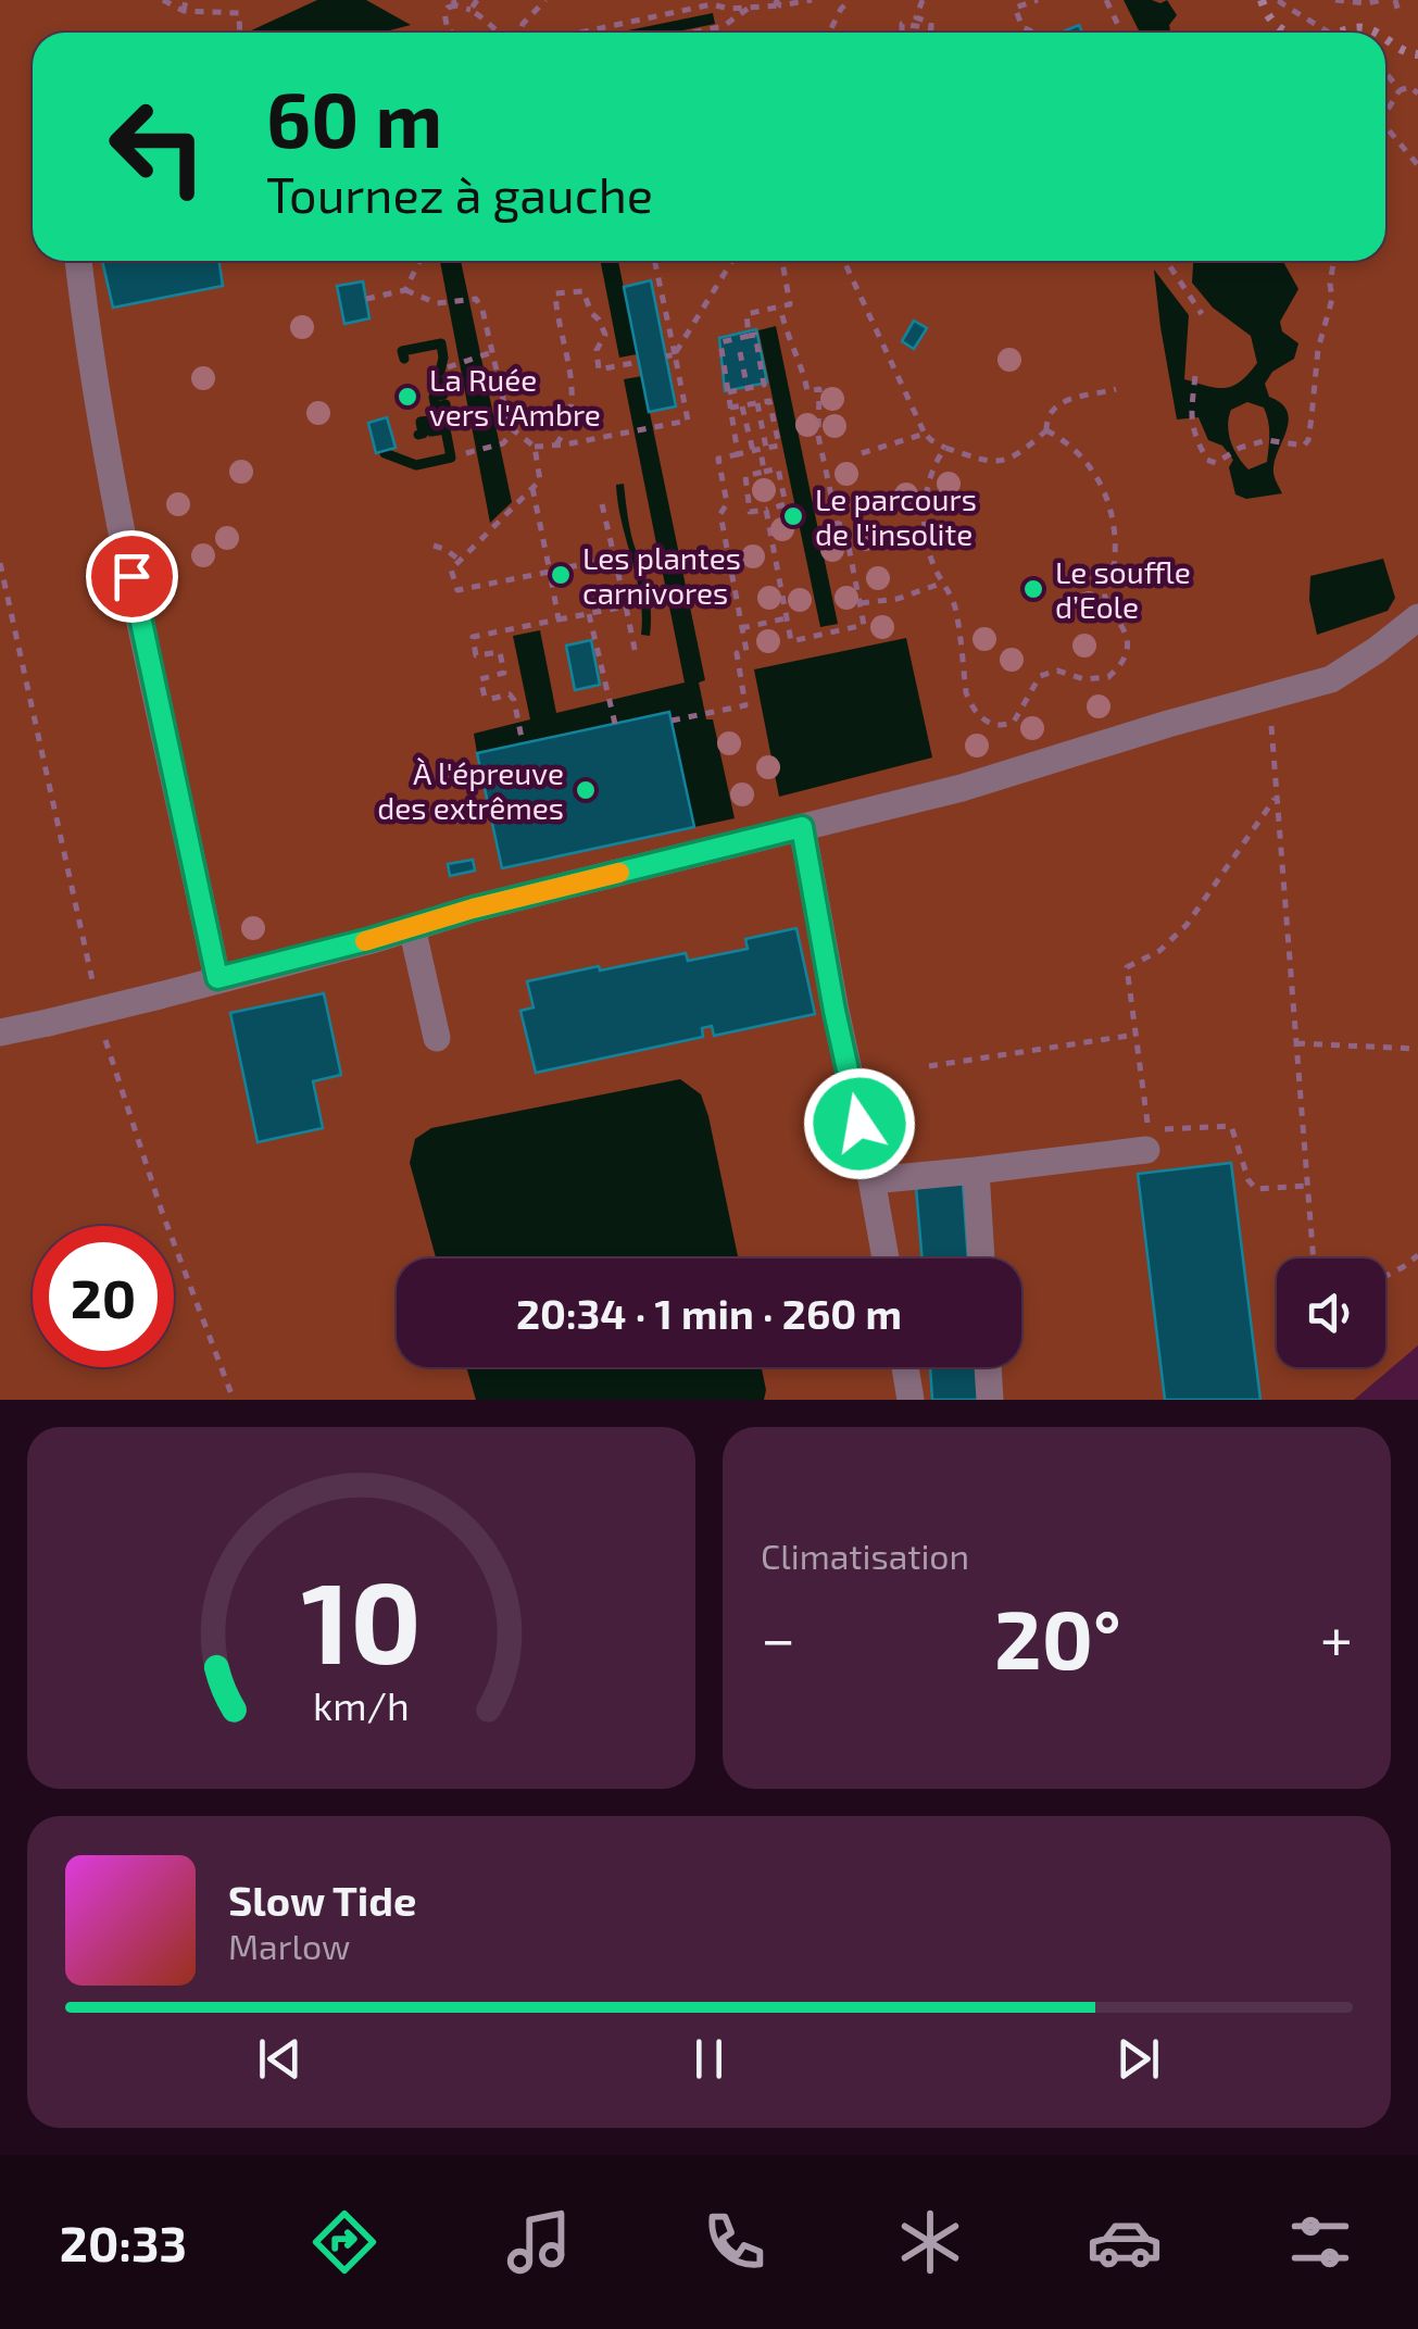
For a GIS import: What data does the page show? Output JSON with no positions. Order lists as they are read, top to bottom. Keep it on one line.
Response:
{"places":["La Ruée vers l'Ambre","Le parcours de l'insolite","Les plantes carnivores","Le souffle d’Eole","À l'épreuve des extrêmes"],"page":{"turn":["60 m","Tournez à gauche"],"limit":"20","trip":"20:34 · 1 min · 260 m","tile":"Climatisation","heat":["−","20°","+"],"song":["Slow Tide","Marlow"],"tabs":"20:33","gauge":["10","km/h"]}}
